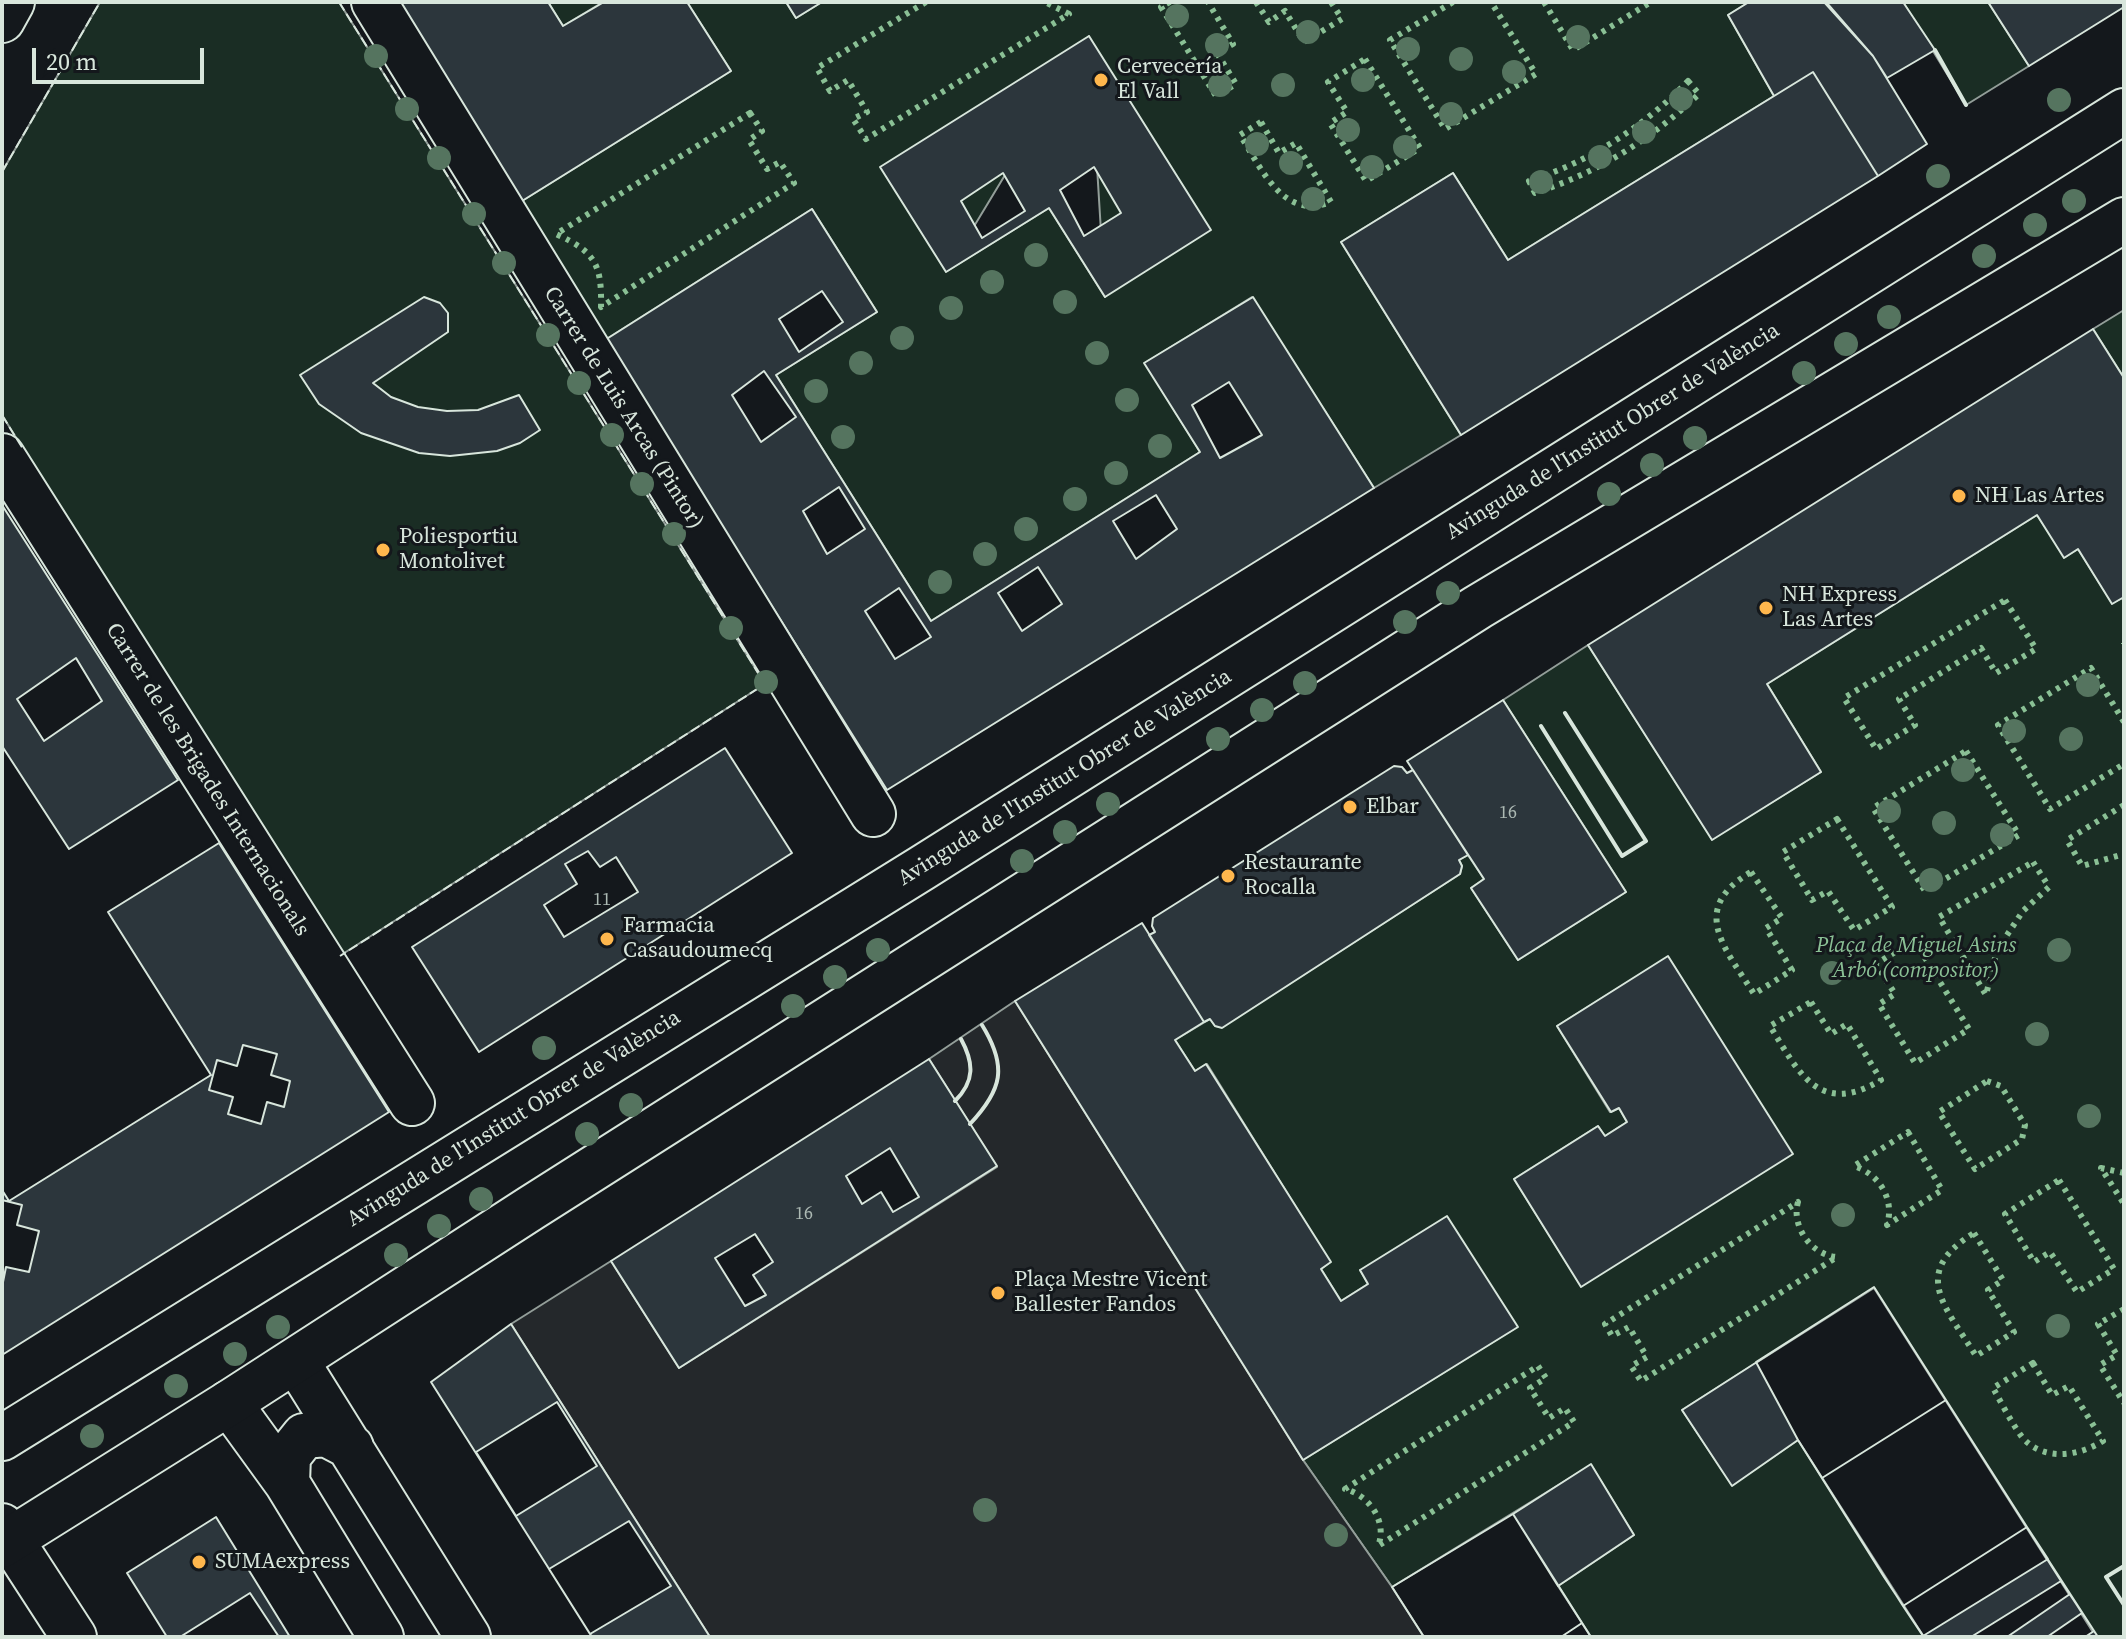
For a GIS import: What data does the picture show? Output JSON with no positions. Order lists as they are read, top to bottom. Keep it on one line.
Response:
{"streets":{"main road":["Carrer de Luis Arcas (Pintor)","Avinguda de l'Institut Obrer de València","Carrer de les Brigades Internacionals"]},"parks":["Plaça de Miguel Asins Arbó (compositor)"],"places":["Cervecería El Vall","NH Las Artes","Poliesportiu Montolivet","NH Express Las Artes","Elbar","Restaurante Rocalla","Farmacia Casaudoumecq","Plaça Mestre Vicent Ballester Fandos","SUMAexpress"],"house_numbers":["16","11","16"],"scale_bar":"20 m"}
